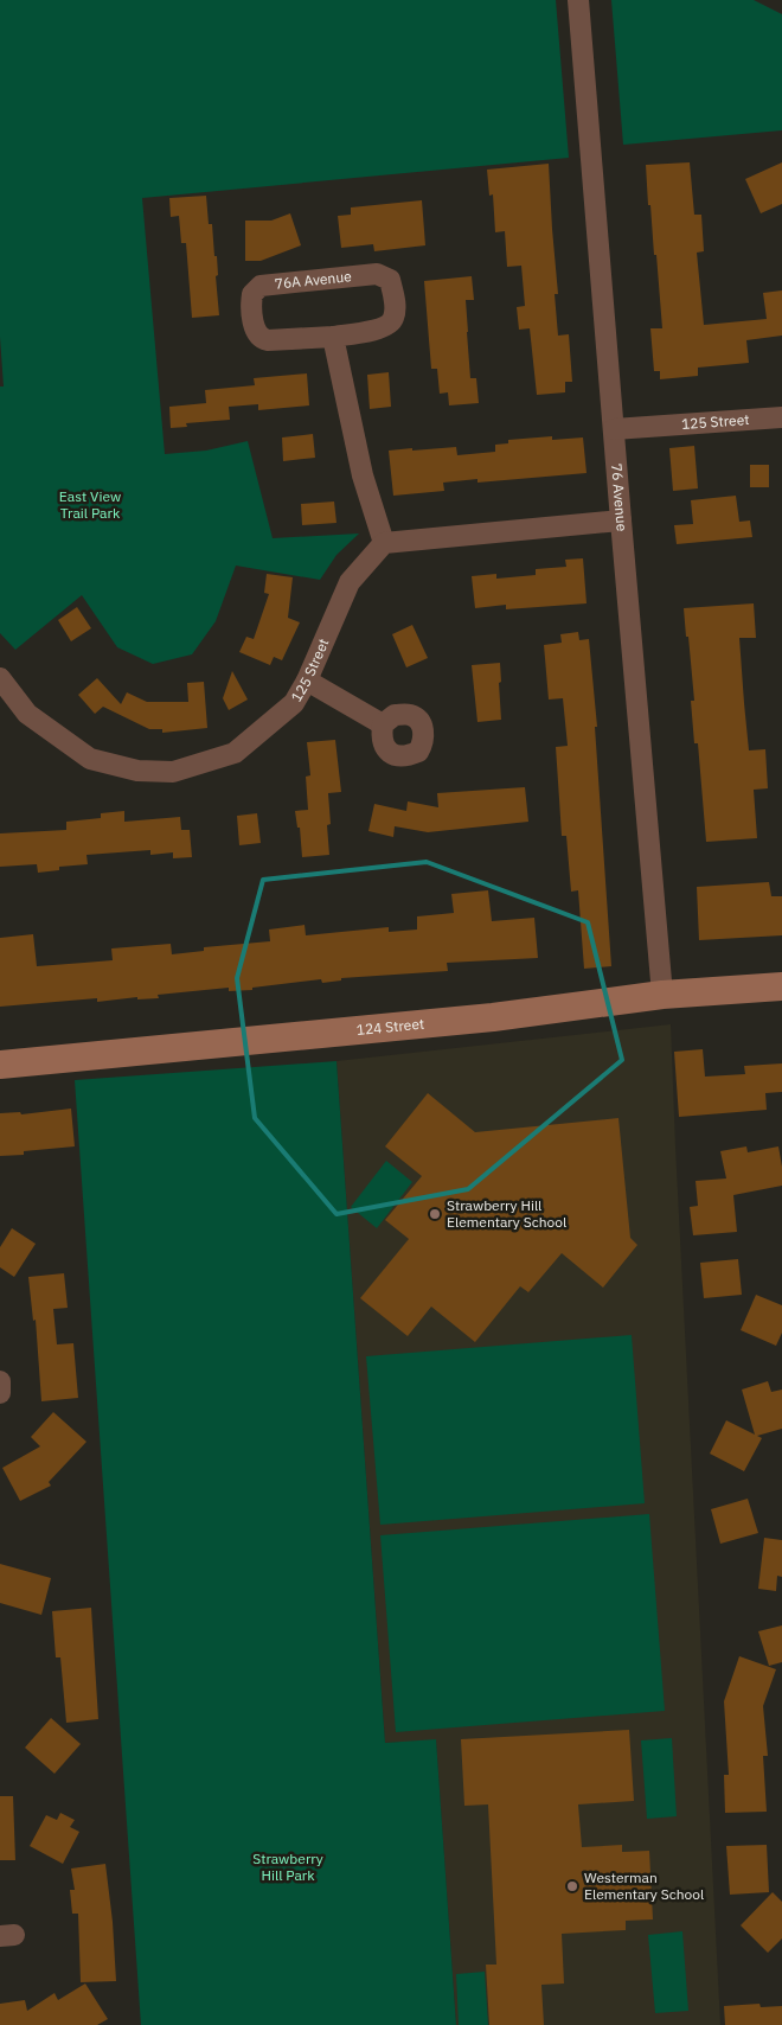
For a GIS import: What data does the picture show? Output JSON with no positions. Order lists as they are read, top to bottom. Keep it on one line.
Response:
{"streets":{"street":["76A Avenue","125 Street","76 Avenue","124 Street"]},"crossings":[["125 Street","76 Avenue"],["76 Avenue","124 Street"]],"parks":["East View Trail Park","Strawberry Hill Park"],"places":["Strawberry Hill Elementary School","Westerman Elementary School"]}
